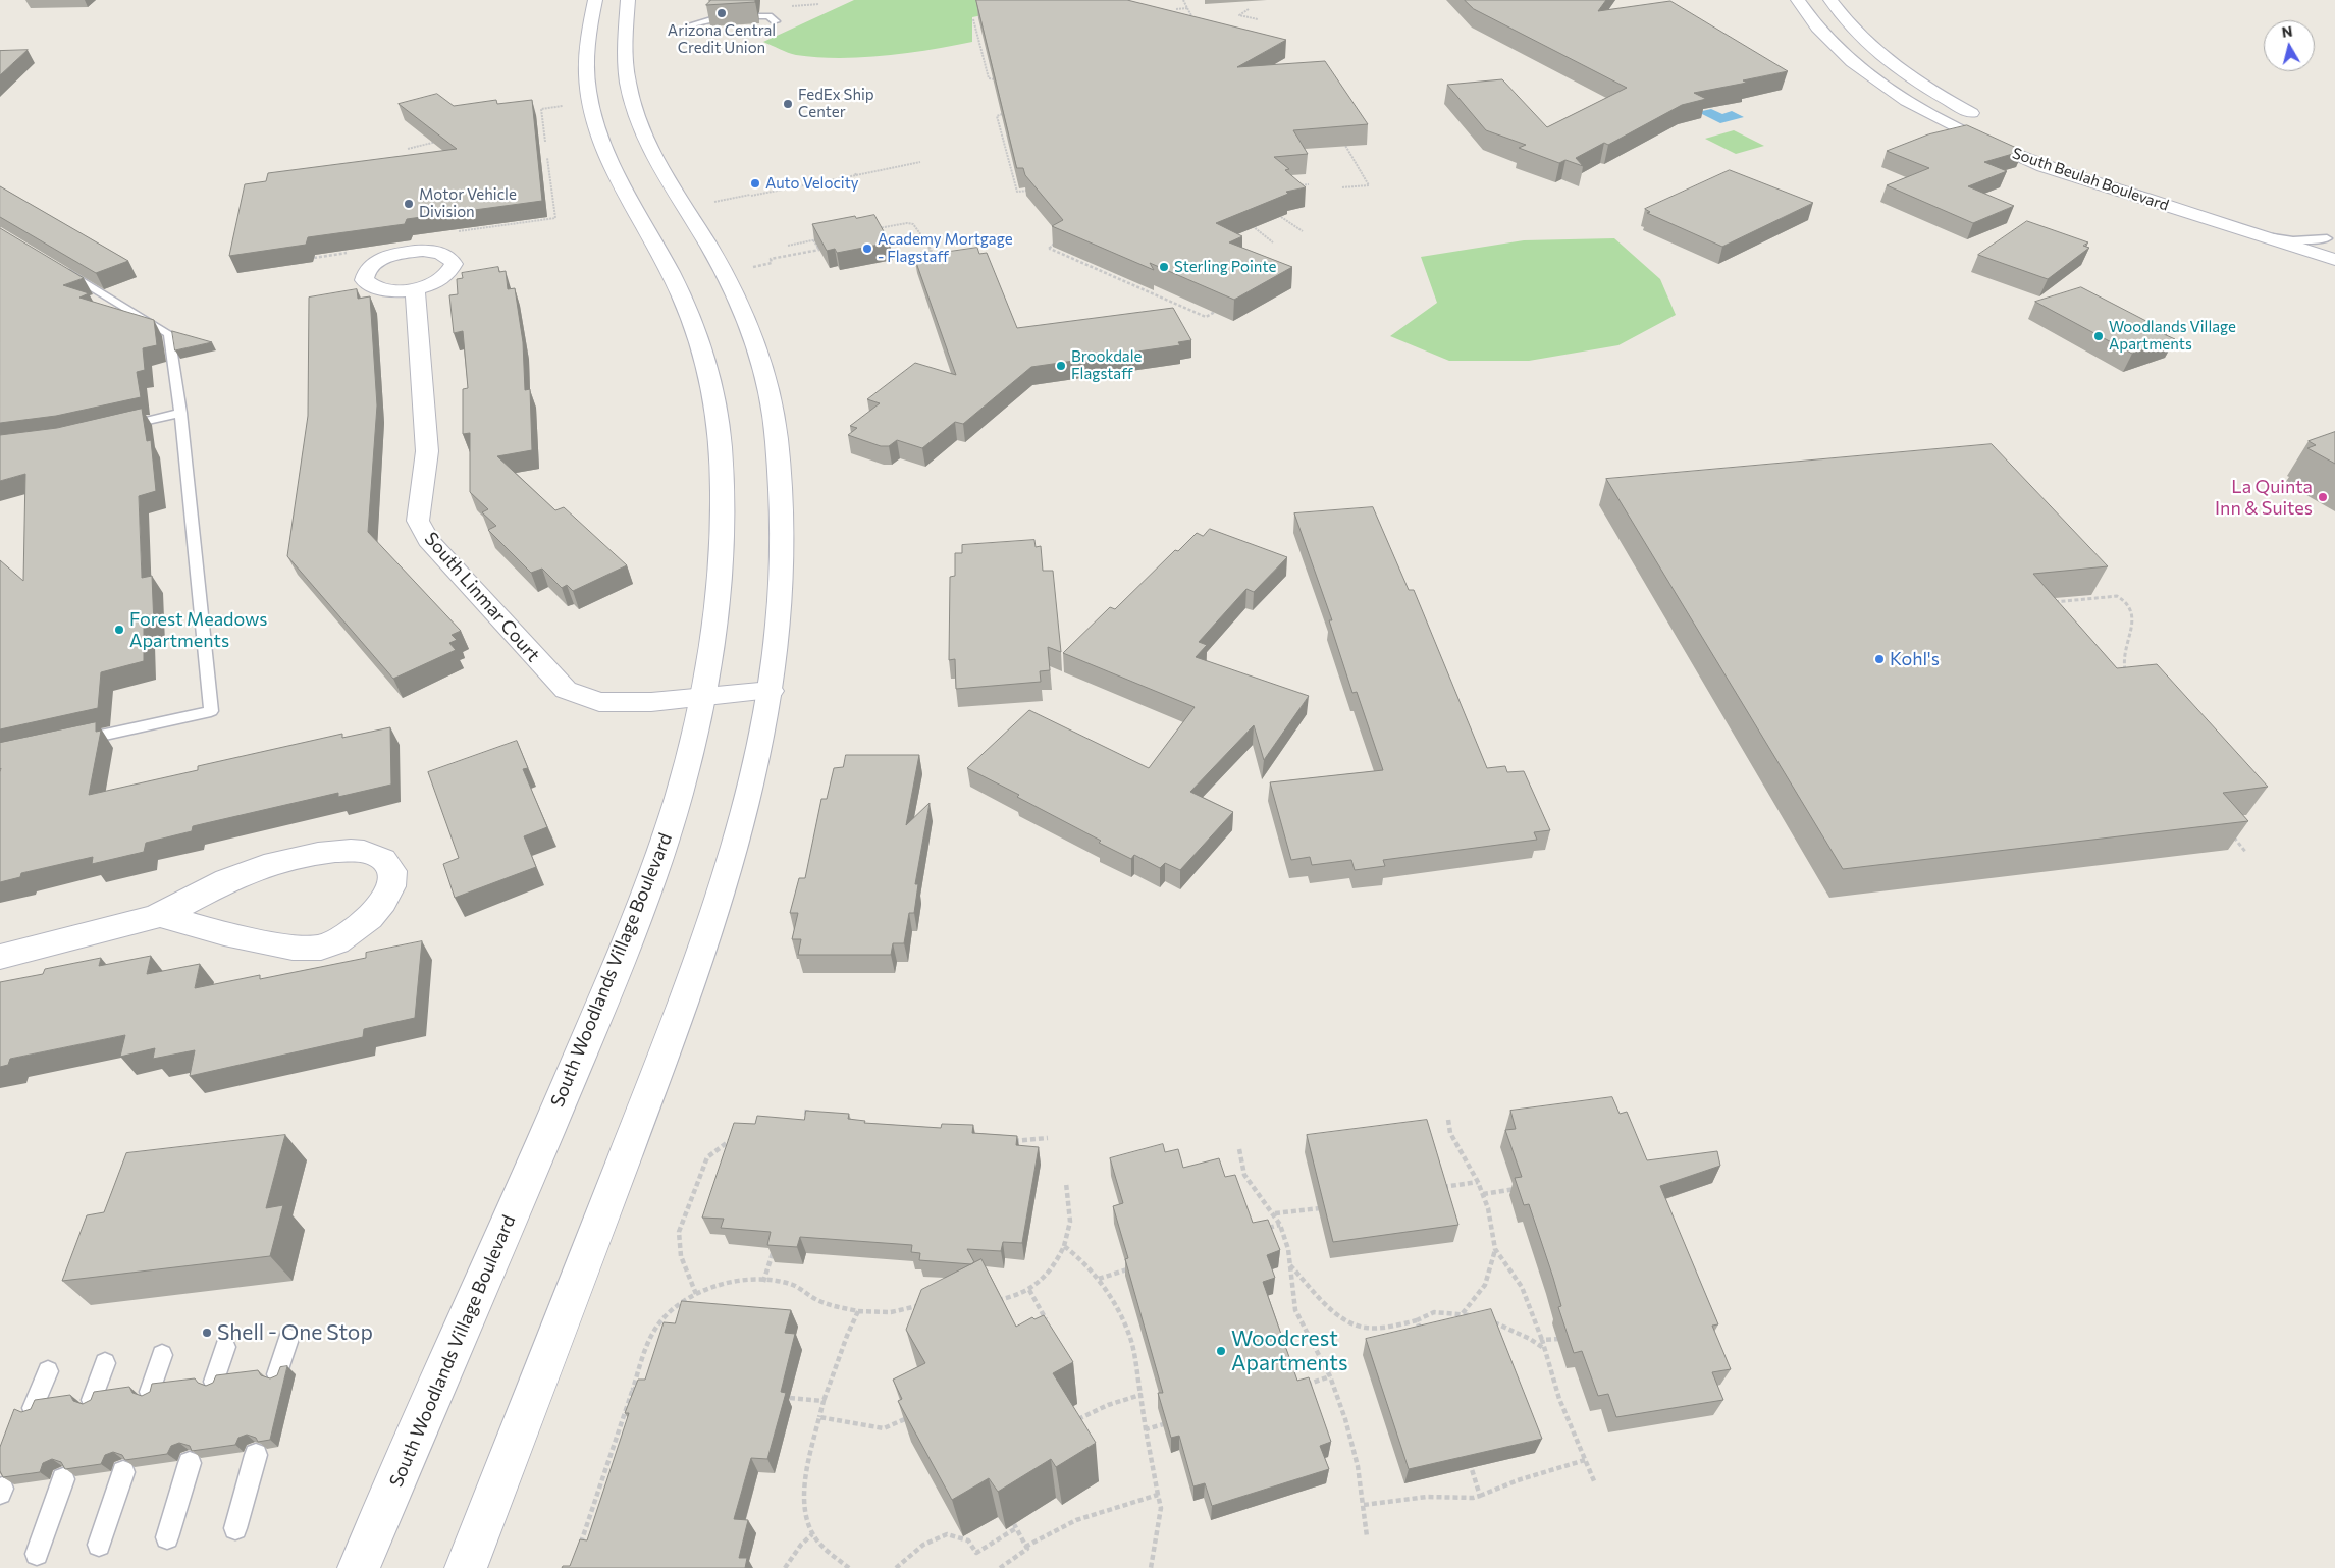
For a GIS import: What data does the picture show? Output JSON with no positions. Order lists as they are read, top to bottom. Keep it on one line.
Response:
{"streets":{"street":["South Beulah Boulevard","South Linmar Court","South Woodlands Village Boulevard"]},"crossings":[["South Linmar Court","South Woodlands Village Boulevard"]],"places":["Arizona Central Credit Union","FedEx Ship Center","Auto Velocity","Motor Vehicle Division","Academy Mortgage - Flagstaff","Sterling Pointe","Woodlands Village Apartments","Brookdale Flagstaff","La Quinta Inn & Suites","Forest Meadows Apartments","Kohl's","Shell - One Stop","Woodcrest Apartments"],"north":"top"}
